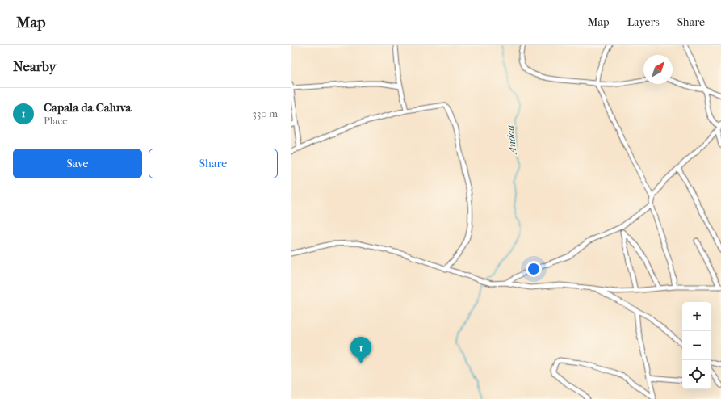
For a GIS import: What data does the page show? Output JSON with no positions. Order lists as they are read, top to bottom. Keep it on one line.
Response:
{"water":["Andaa"],"north":"top right","page":{"header":"Map","nav":["Map","Layers","Share"],"heading":"Nearby","list":[{"mark":"1","name":"Capala da Caluva","note":"Place","value":"330 m"}],"buttons":["Save","Share"],"map_buttons":["+","−"],"pins":"1"}}
